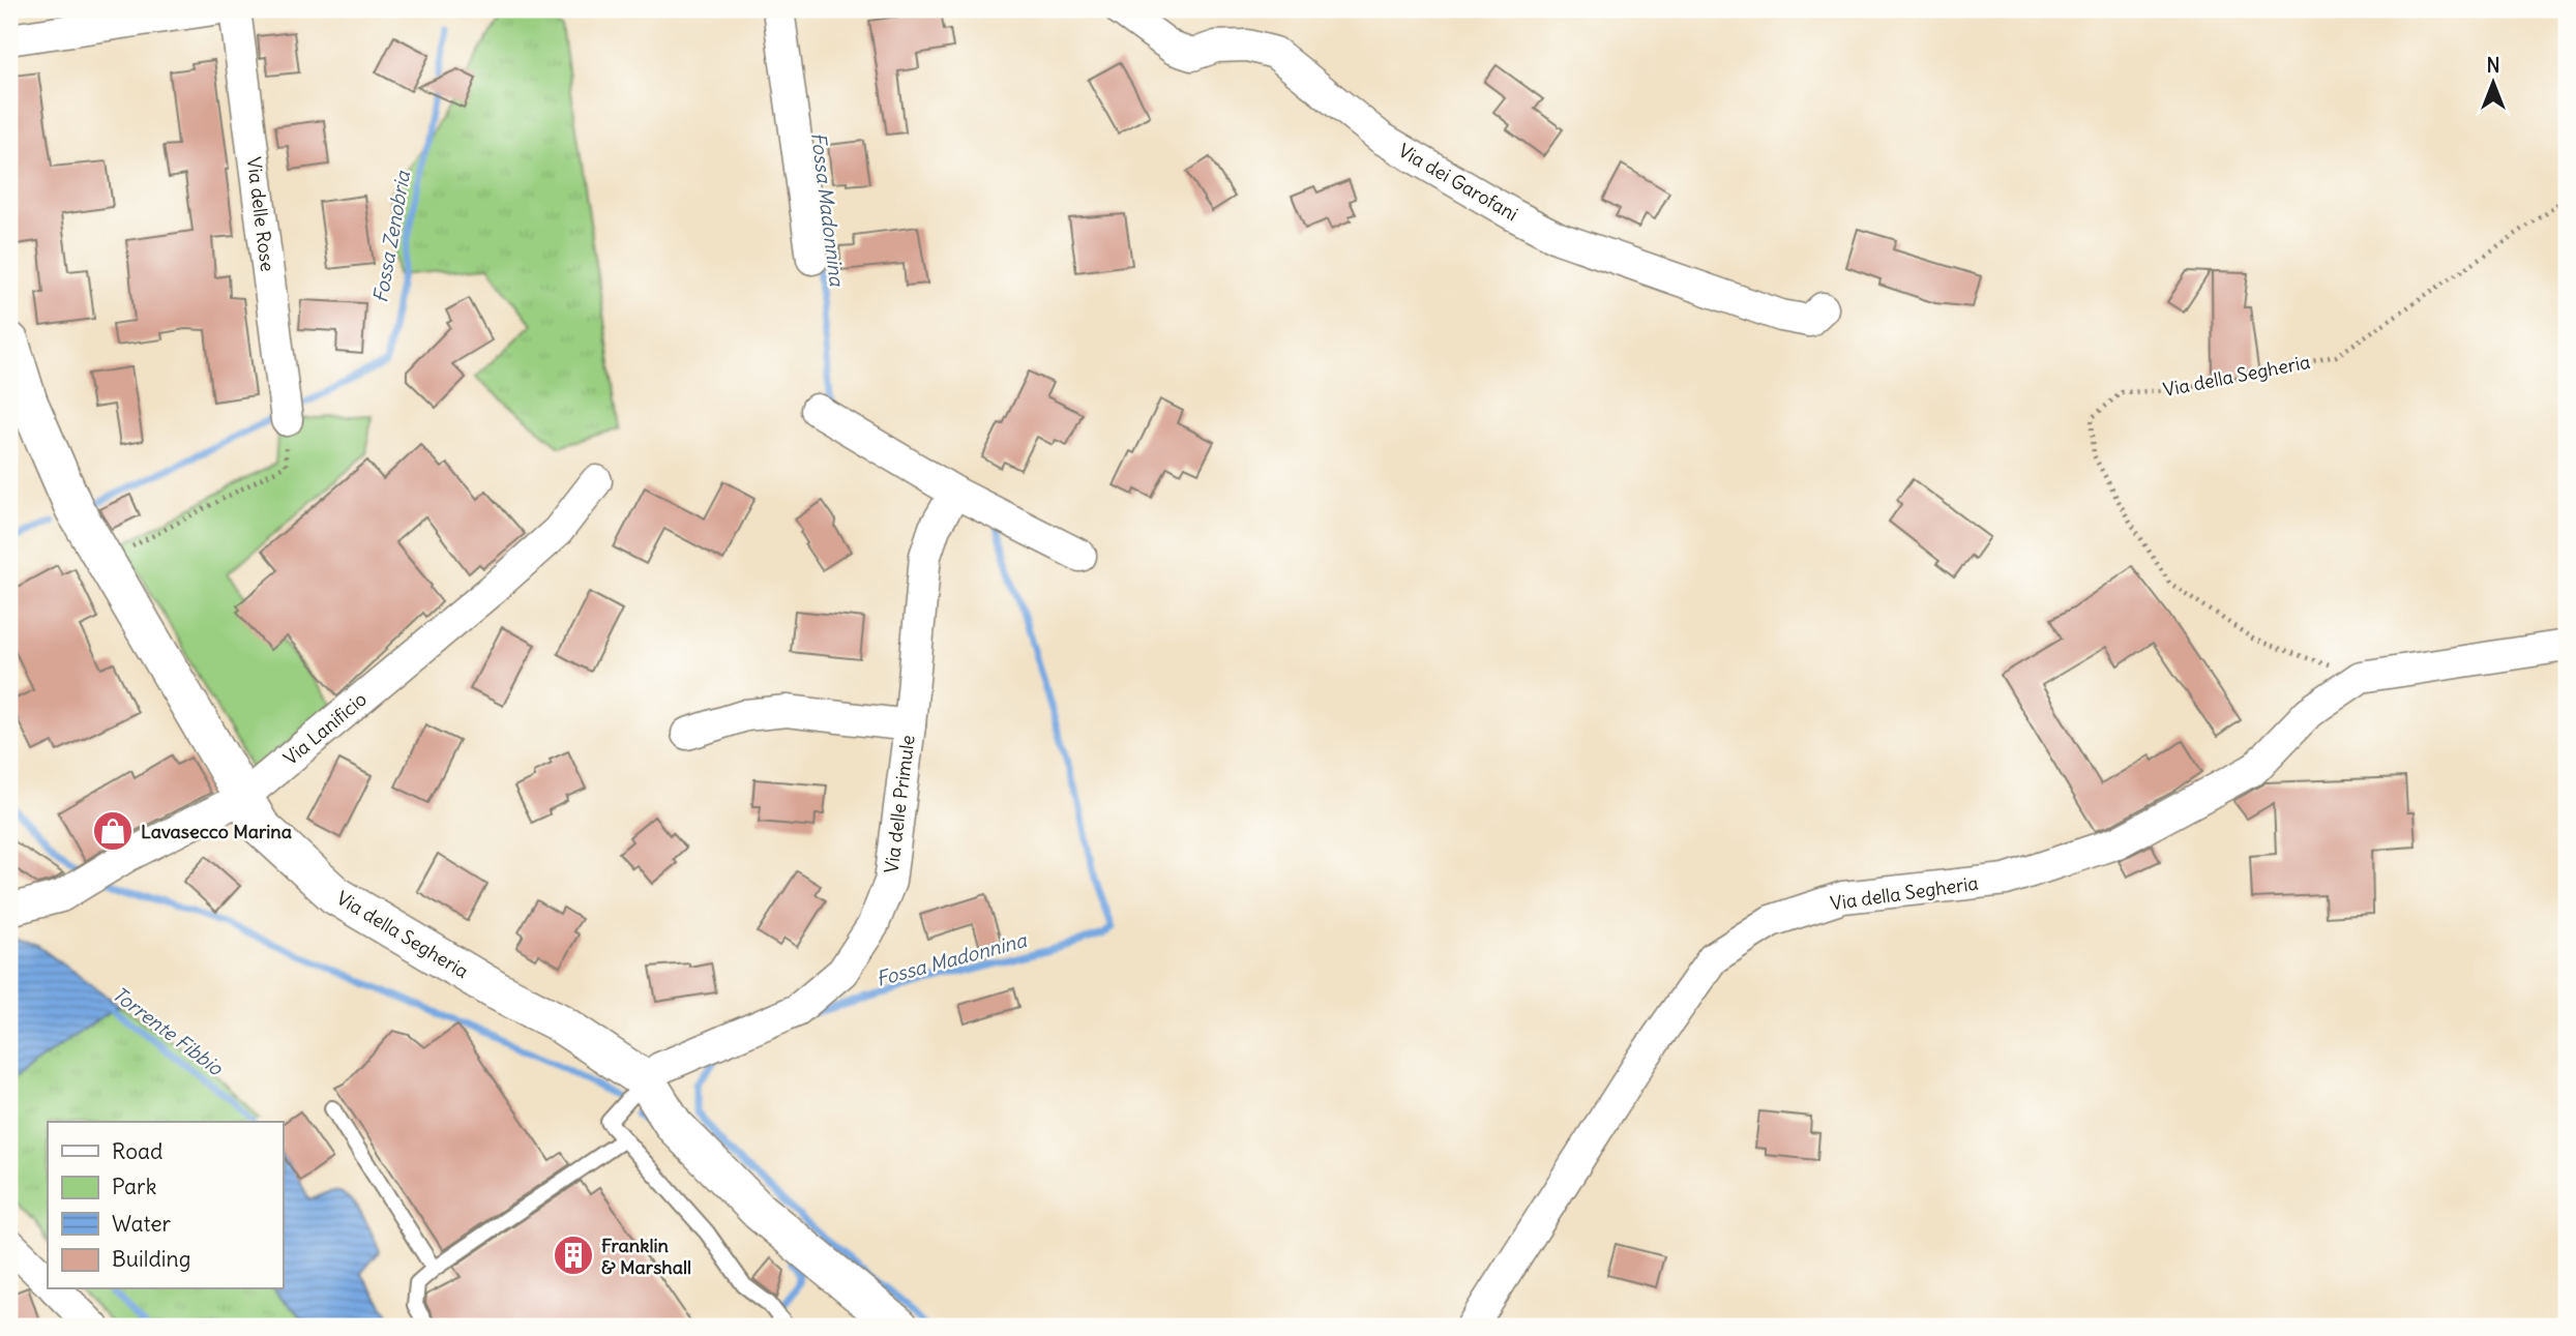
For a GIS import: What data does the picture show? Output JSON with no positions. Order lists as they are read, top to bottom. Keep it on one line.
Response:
{"streets":{"street":["Via dei Garofani","Via delle Rose","Via della Segheria","Via Lanificio","Via delle Primule"]},"crossings":[["Via della Segheria","Via Lanificio"],["Via della Segheria","Via delle Primule"]],"water":["Fossa Madonnina","Fossa Zenobria","Torrente Fibbio"],"places":{"shop":["Lavasecco Marina"],"building":["Franklin & Marshall"]},"legend":["Road","Park","Water","Building"],"north":"top"}
